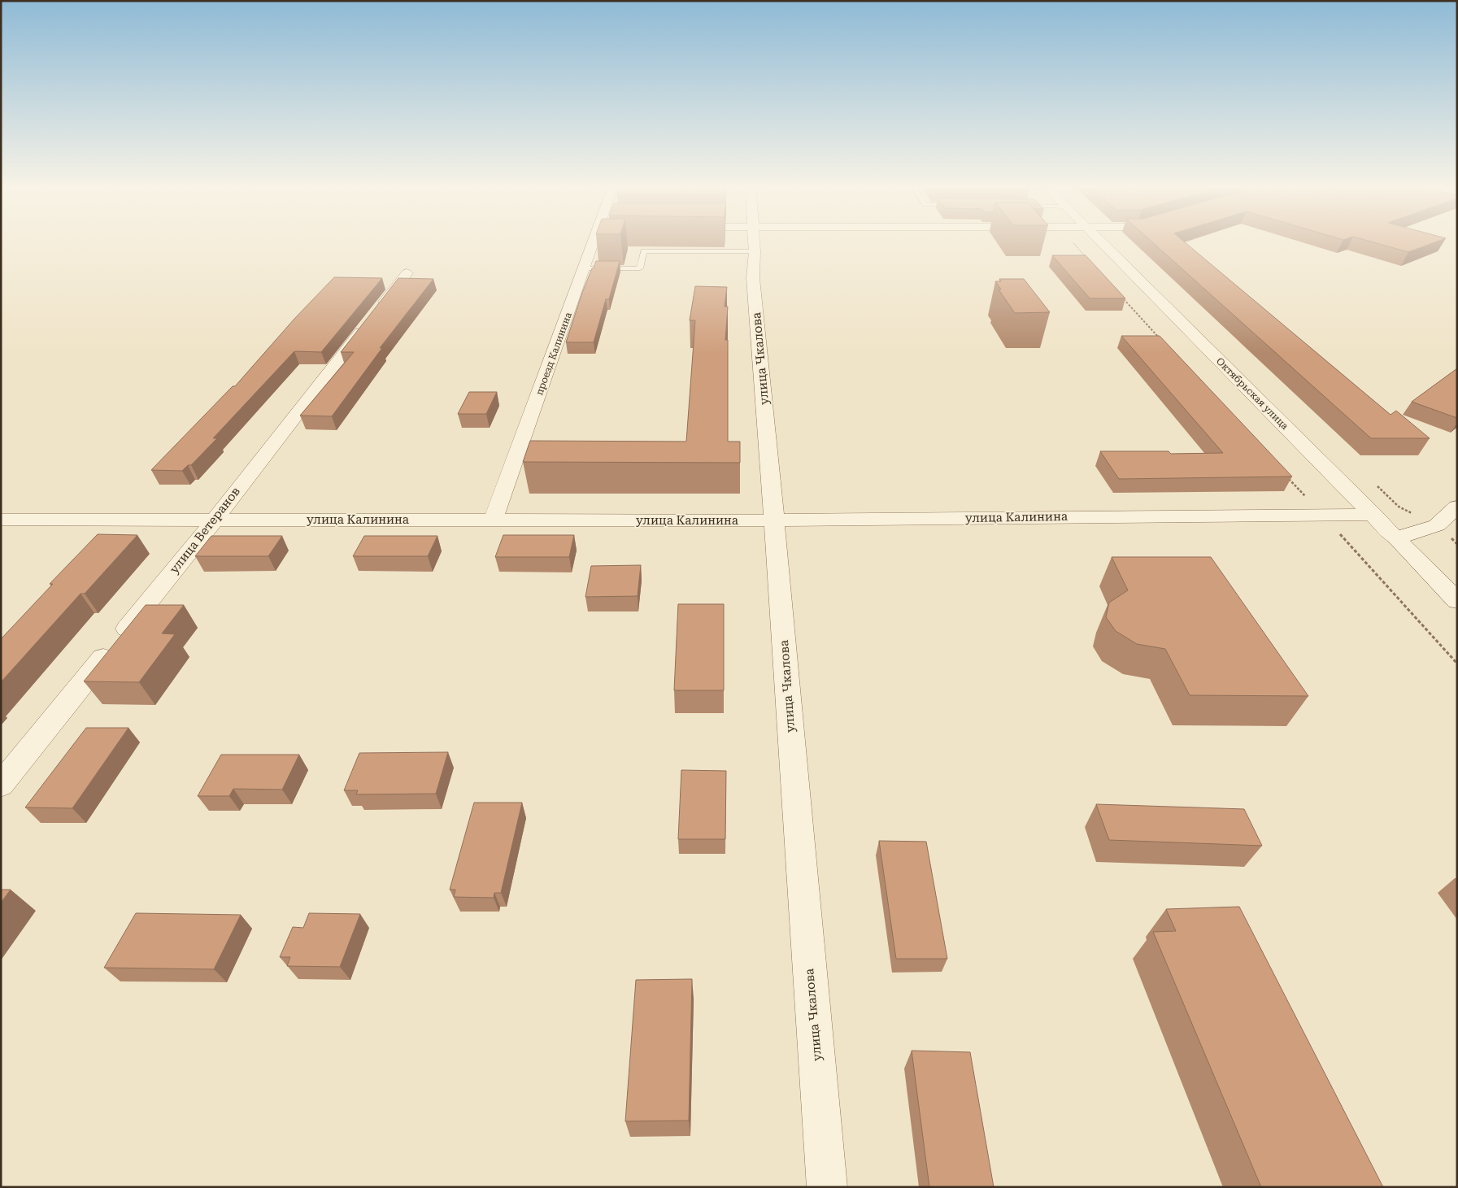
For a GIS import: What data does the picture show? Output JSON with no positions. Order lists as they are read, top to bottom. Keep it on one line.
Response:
{"streets":{"street":["проезд Калинина","улица Чкалова","Октябрьская улица","улица Калинина","улица Ветеранов"]},"crossings":[["проезд Калинина","улица Калинина"],["улица Чкалова","улица Калинина"],["Октябрьская улица","улица Калинина"],["улица Калинина","улица Ветеранов"]]}
